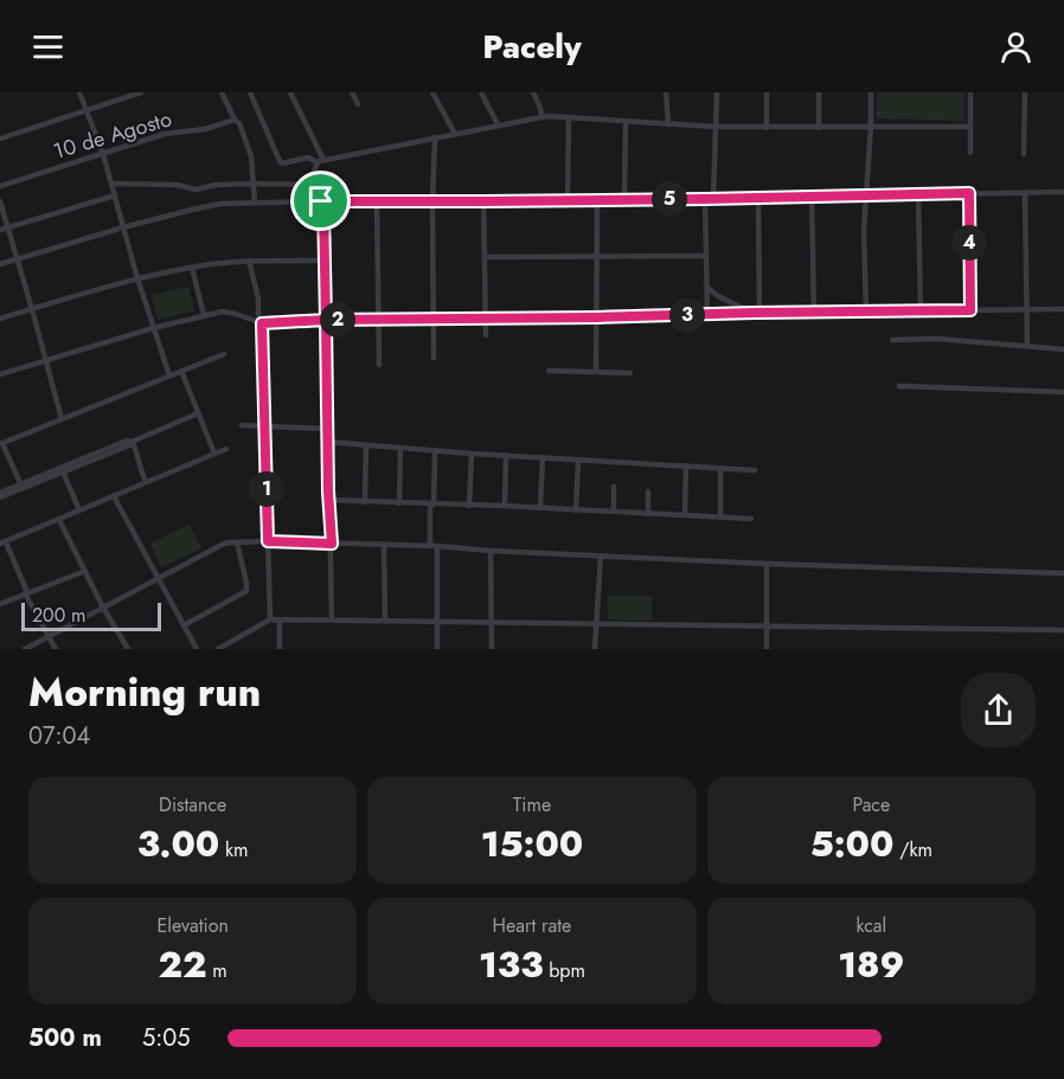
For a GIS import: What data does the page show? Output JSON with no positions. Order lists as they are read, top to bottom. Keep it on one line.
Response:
{"streets":{"street":["10 de Agosto"]},"scale_bar":"200 m","page":{"header":"Pacely","pins":["5","4","3","2","1"],"scale":"200 m","heading":["Morning run","07:04"],"stats":[["Distance","3.00 km"],["Time","15:00"],["Pace","5:00 /km"],["Elevation","22 m"],["Heart rate","133 bpm"],["kcal","189"]],"list":[{"name":"500 m","note":"5:05"}]}}
